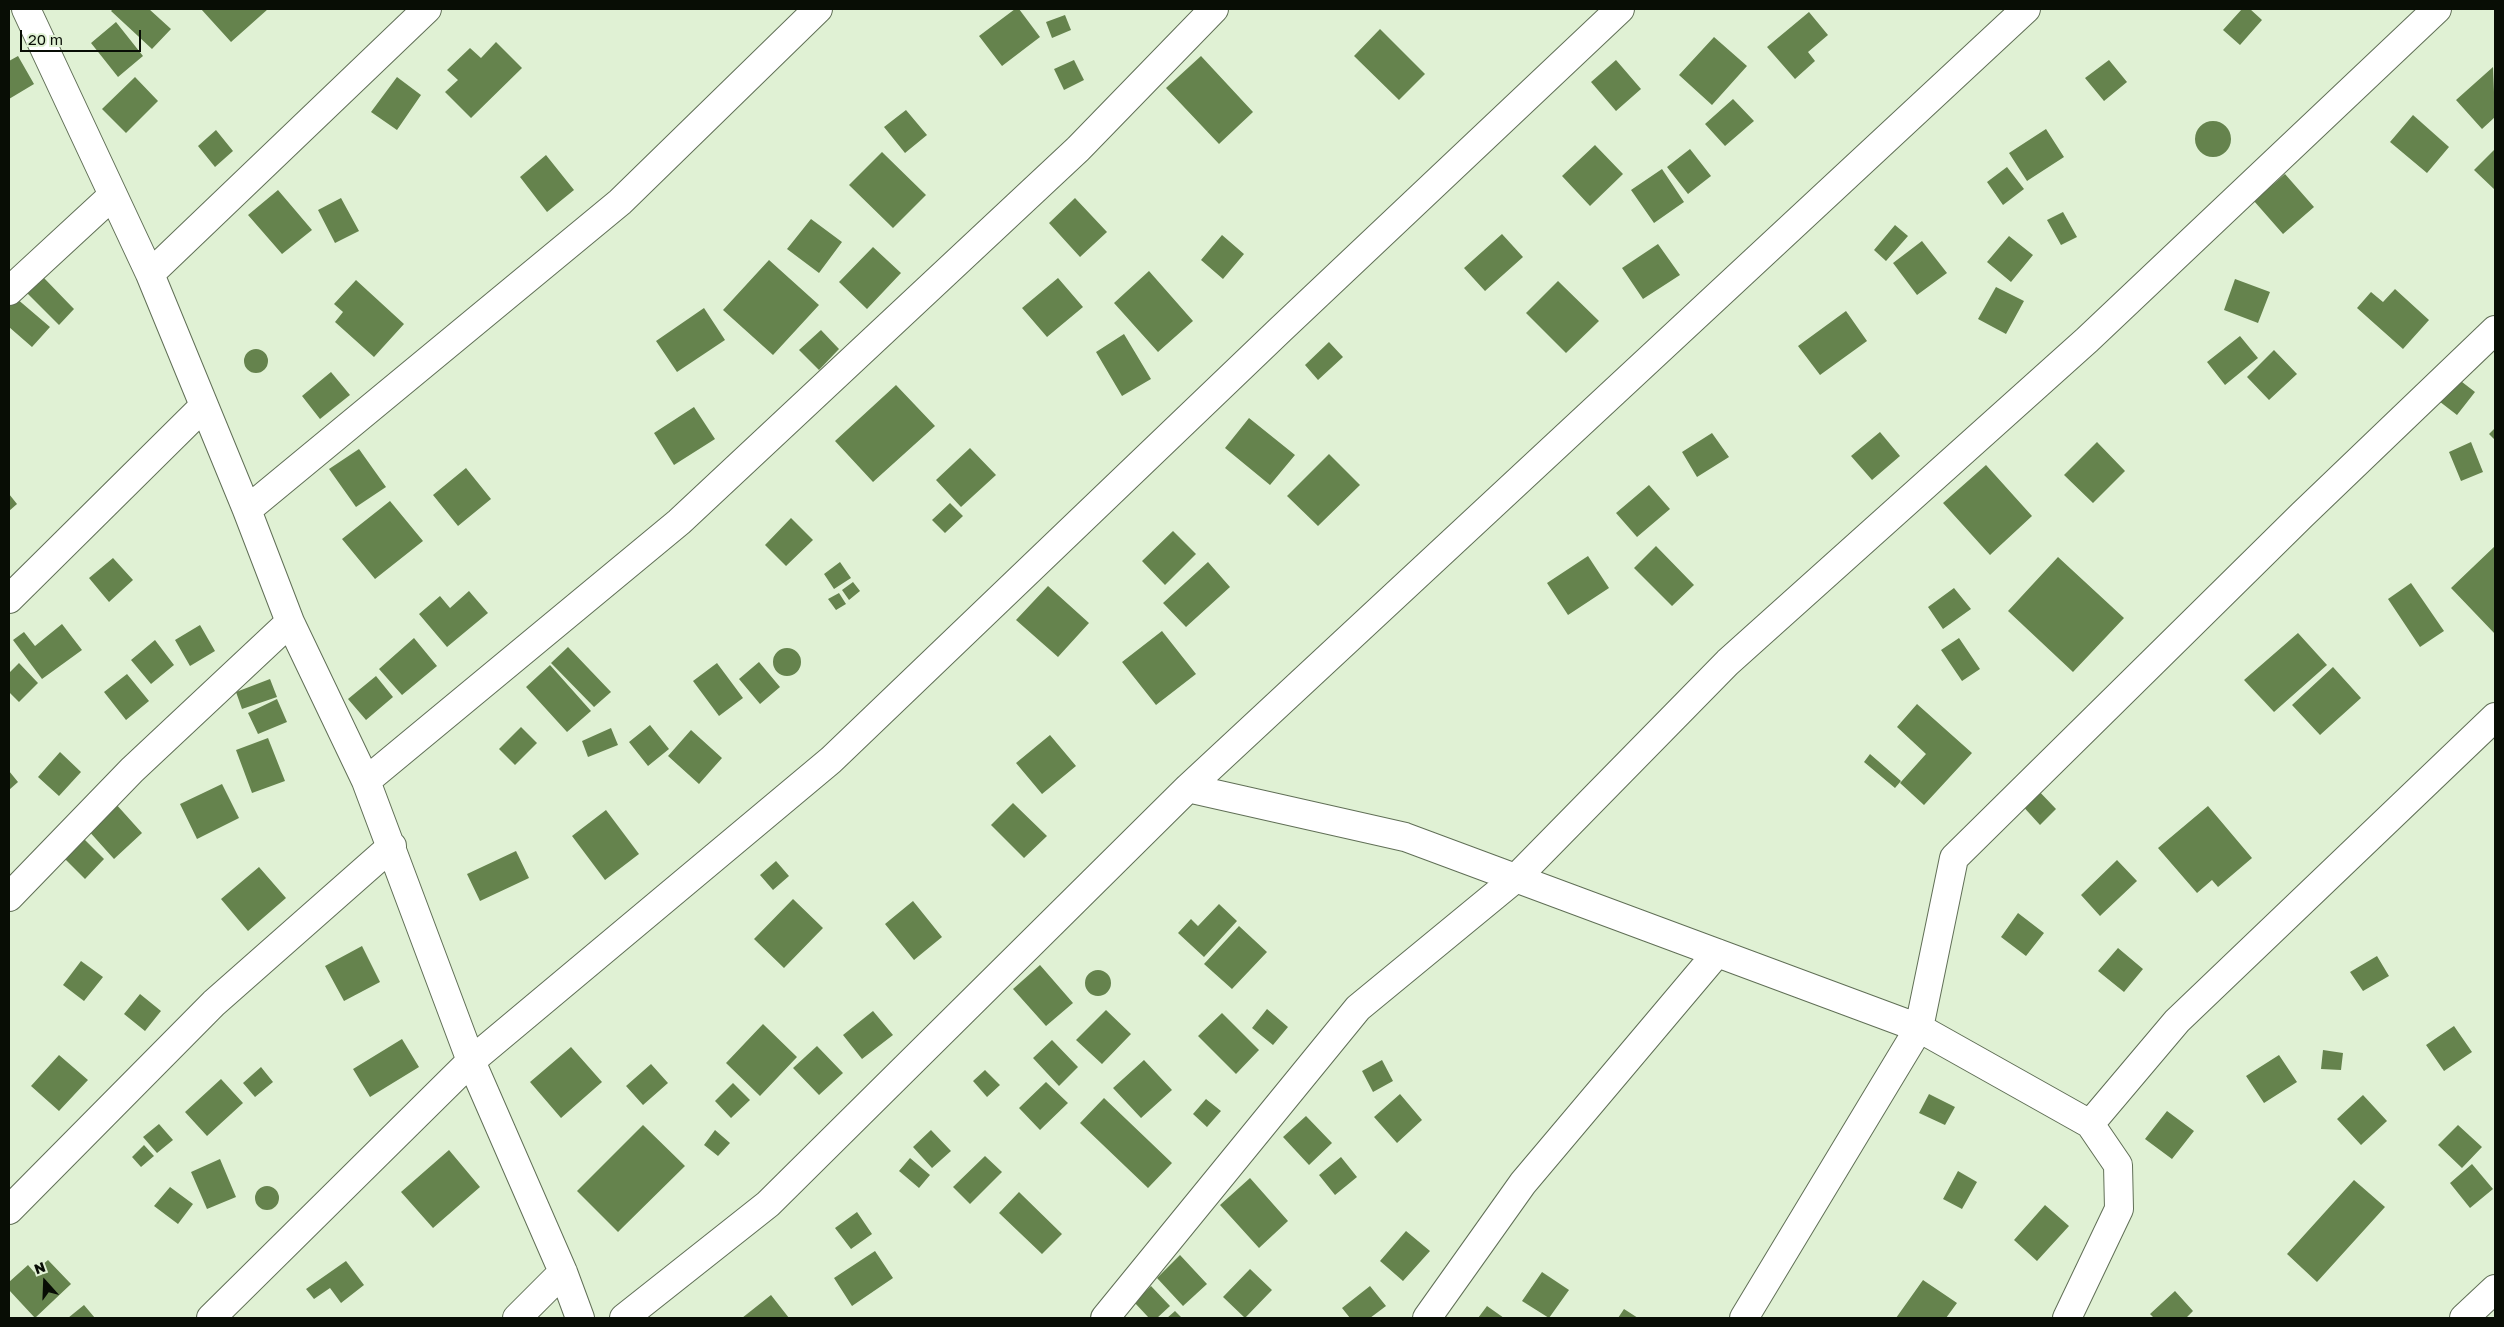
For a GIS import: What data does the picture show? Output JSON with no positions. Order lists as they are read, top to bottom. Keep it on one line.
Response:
{"scale_bar":"20 m","north":"top"}
